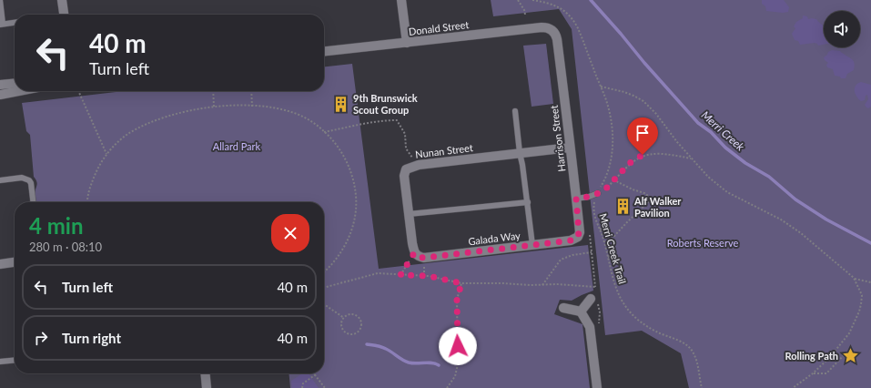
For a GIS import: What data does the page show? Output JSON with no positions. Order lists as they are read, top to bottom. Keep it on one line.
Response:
{"streets":{"street":["Donald Street","Harrison Street","Nunan Street","Galada Way"],"path":["Merri Creek Trail"]},"crossings":[["Donald Street","Harrison Street"],["Harrison Street","Nunan Street"],["Harrison Street","Galada Way"],["Nunan Street","Galada Way"]],"water":["Merri Creek"],"parks":["Allard Park","Roberts Reserve"],"places":{"building":["9th Brunswick Scout Group","Alf Walker Pavilion"],"place":["Rolling Path"]},"page":{"turn":["40 m","Turn left"],"heading":["4 min","280 m · 08:10"],"list":[{"name":"Turn left","value":"40 m"},{"name":"Turn right","value":"40 m"}]}}
